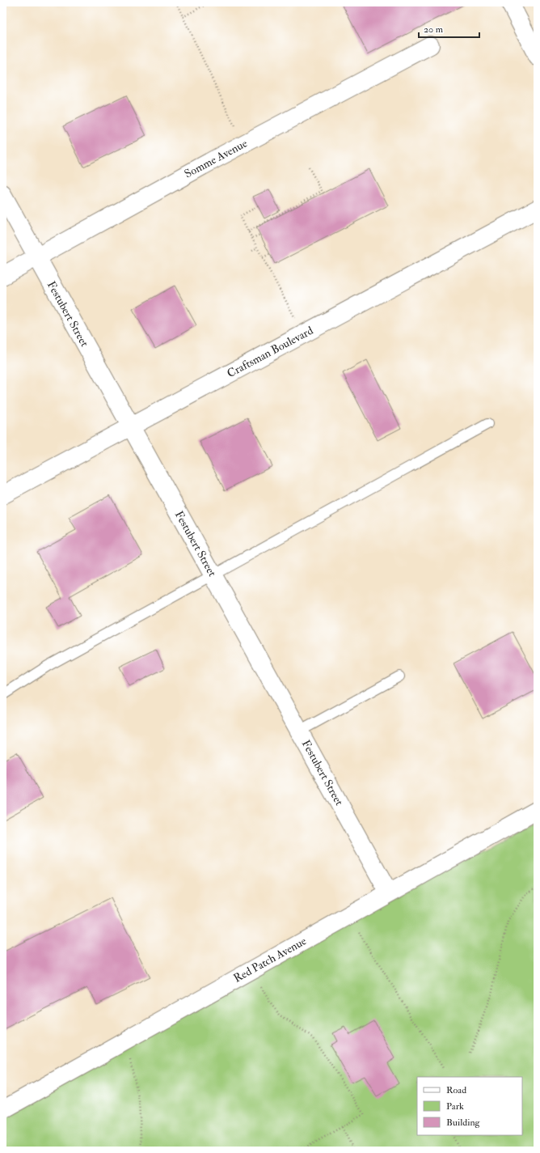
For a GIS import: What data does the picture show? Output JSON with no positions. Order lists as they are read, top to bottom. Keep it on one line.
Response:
{"streets":{"street":["Somme Avenue","Festubert Street","Craftsman Boulevard","Red Patch Avenue"]},"crossings":[["Somme Avenue","Festubert Street"],["Festubert Street","Craftsman Boulevard"],["Festubert Street","Red Patch Avenue"]],"legend":["Road","Park","Building"],"scale_bar":"20 m"}
